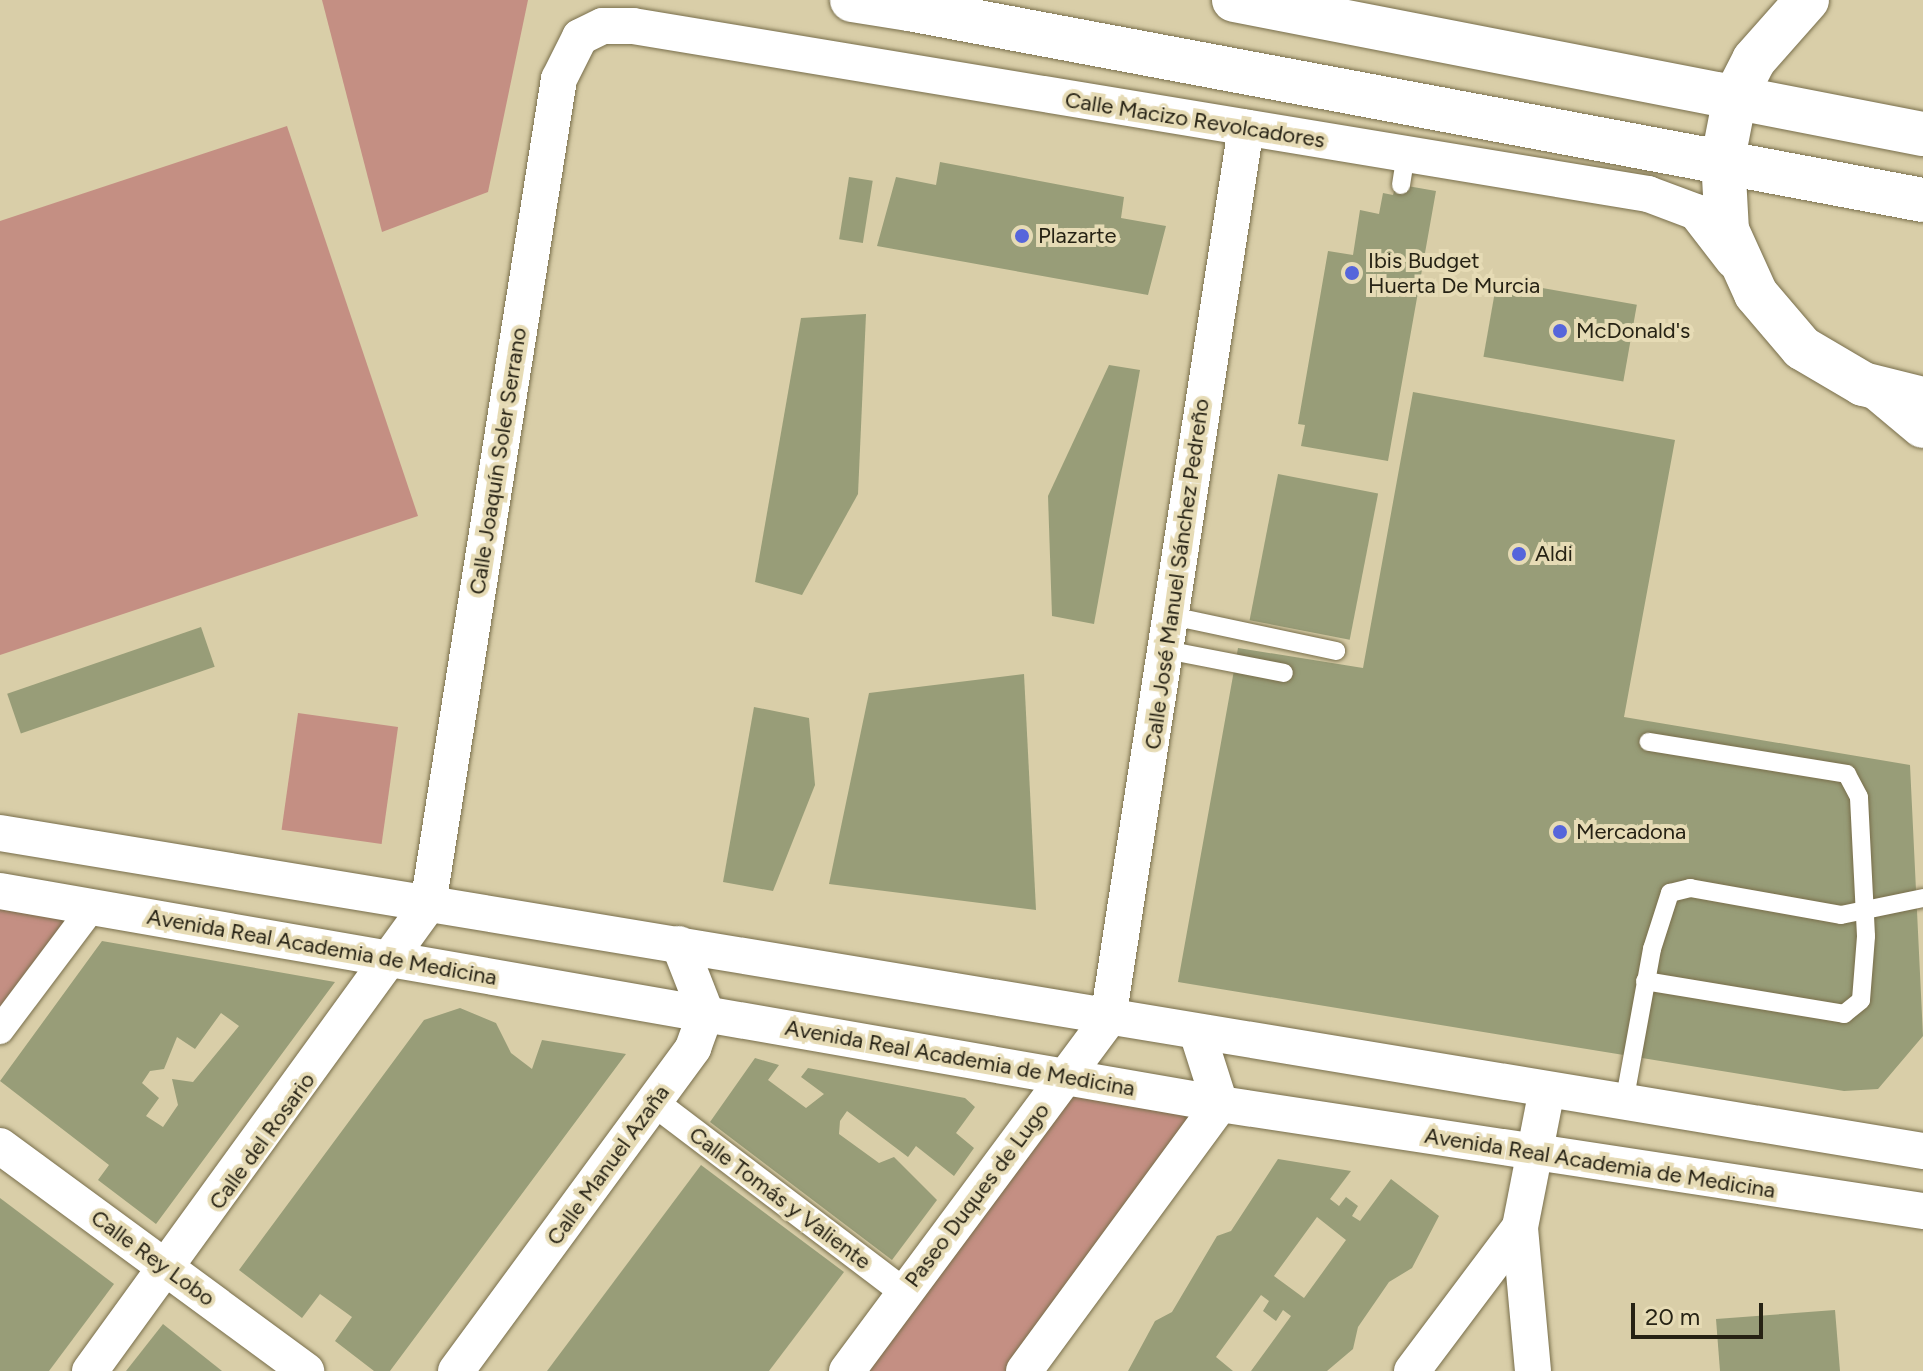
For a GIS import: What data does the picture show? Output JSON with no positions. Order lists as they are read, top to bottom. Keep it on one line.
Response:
{"streets":{"street":["Calle Macizo Revolcadores","Calle Joaquín Soler Serrano","Calle José Manuel Sánchez Pedreño","Avenida Real Academia de Medicina","Calle del Rosario","Calle Manuel Azaña","Paseo Duques de Lugo","Calle Tomás y Valiente","Calle Rey Lobo"]},"crossings":[["Calle Macizo Revolcadores","Calle Joaquín Soler Serrano"],["Calle Macizo Revolcadores","Calle José Manuel Sánchez Pedreño"],["Calle Joaquín Soler Serrano","Calle del Rosario"],["Calle José Manuel Sánchez Pedreño","Paseo Duques de Lugo"],["Avenida Real Academia de Medicina","Calle del Rosario"],["Avenida Real Academia de Medicina","Calle Manuel Azaña"],["Avenida Real Academia de Medicina","Paseo Duques de Lugo"],["Calle del Rosario","Calle Rey Lobo"],["Calle Manuel Azaña","Calle Tomás y Valiente"],["Paseo Duques de Lugo","Calle Tomás y Valiente"]],"places":["Plazarte","Ibis Budget Huerta De Murcia","McDonald's","Aldi","Mercadona"],"scale_bar":"20 m"}
